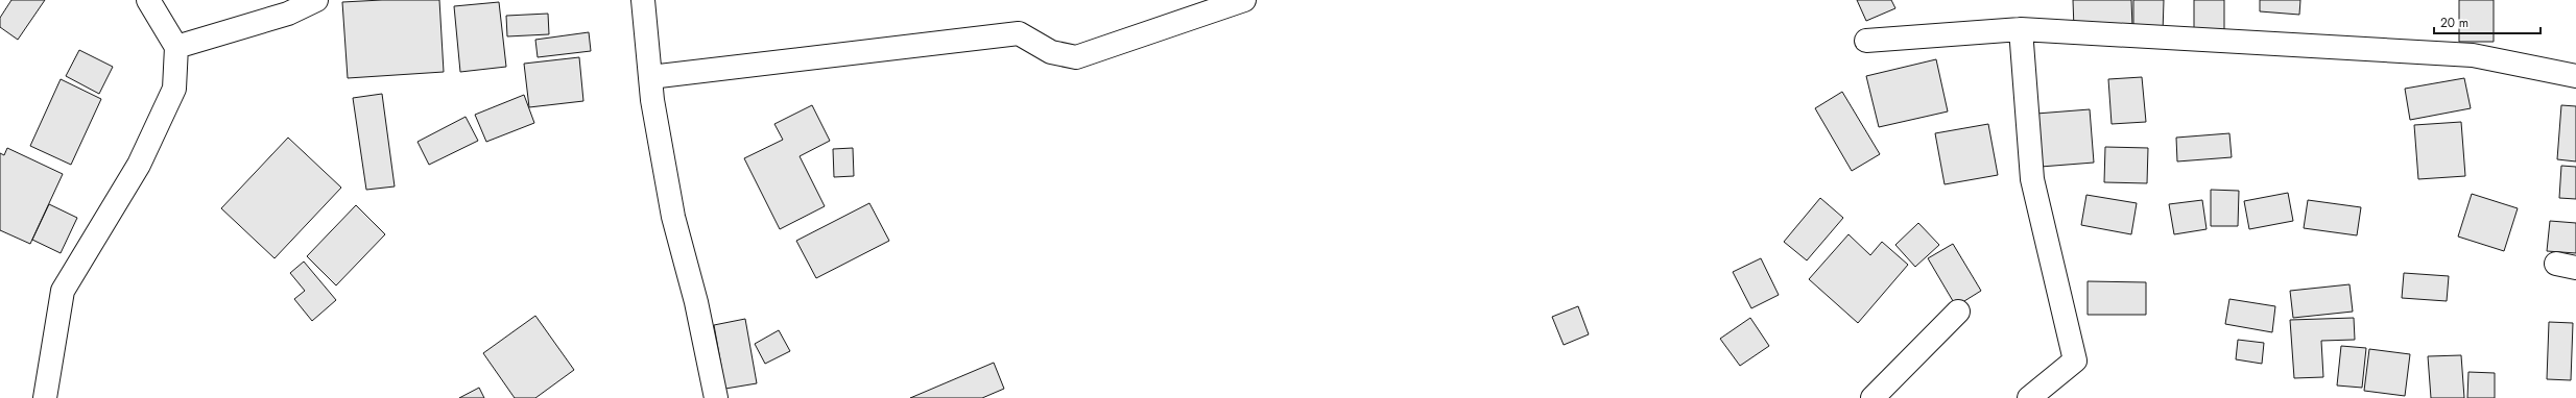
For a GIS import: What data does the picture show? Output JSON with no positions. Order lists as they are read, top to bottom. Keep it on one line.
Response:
{"scale_bar":"20 m"}
